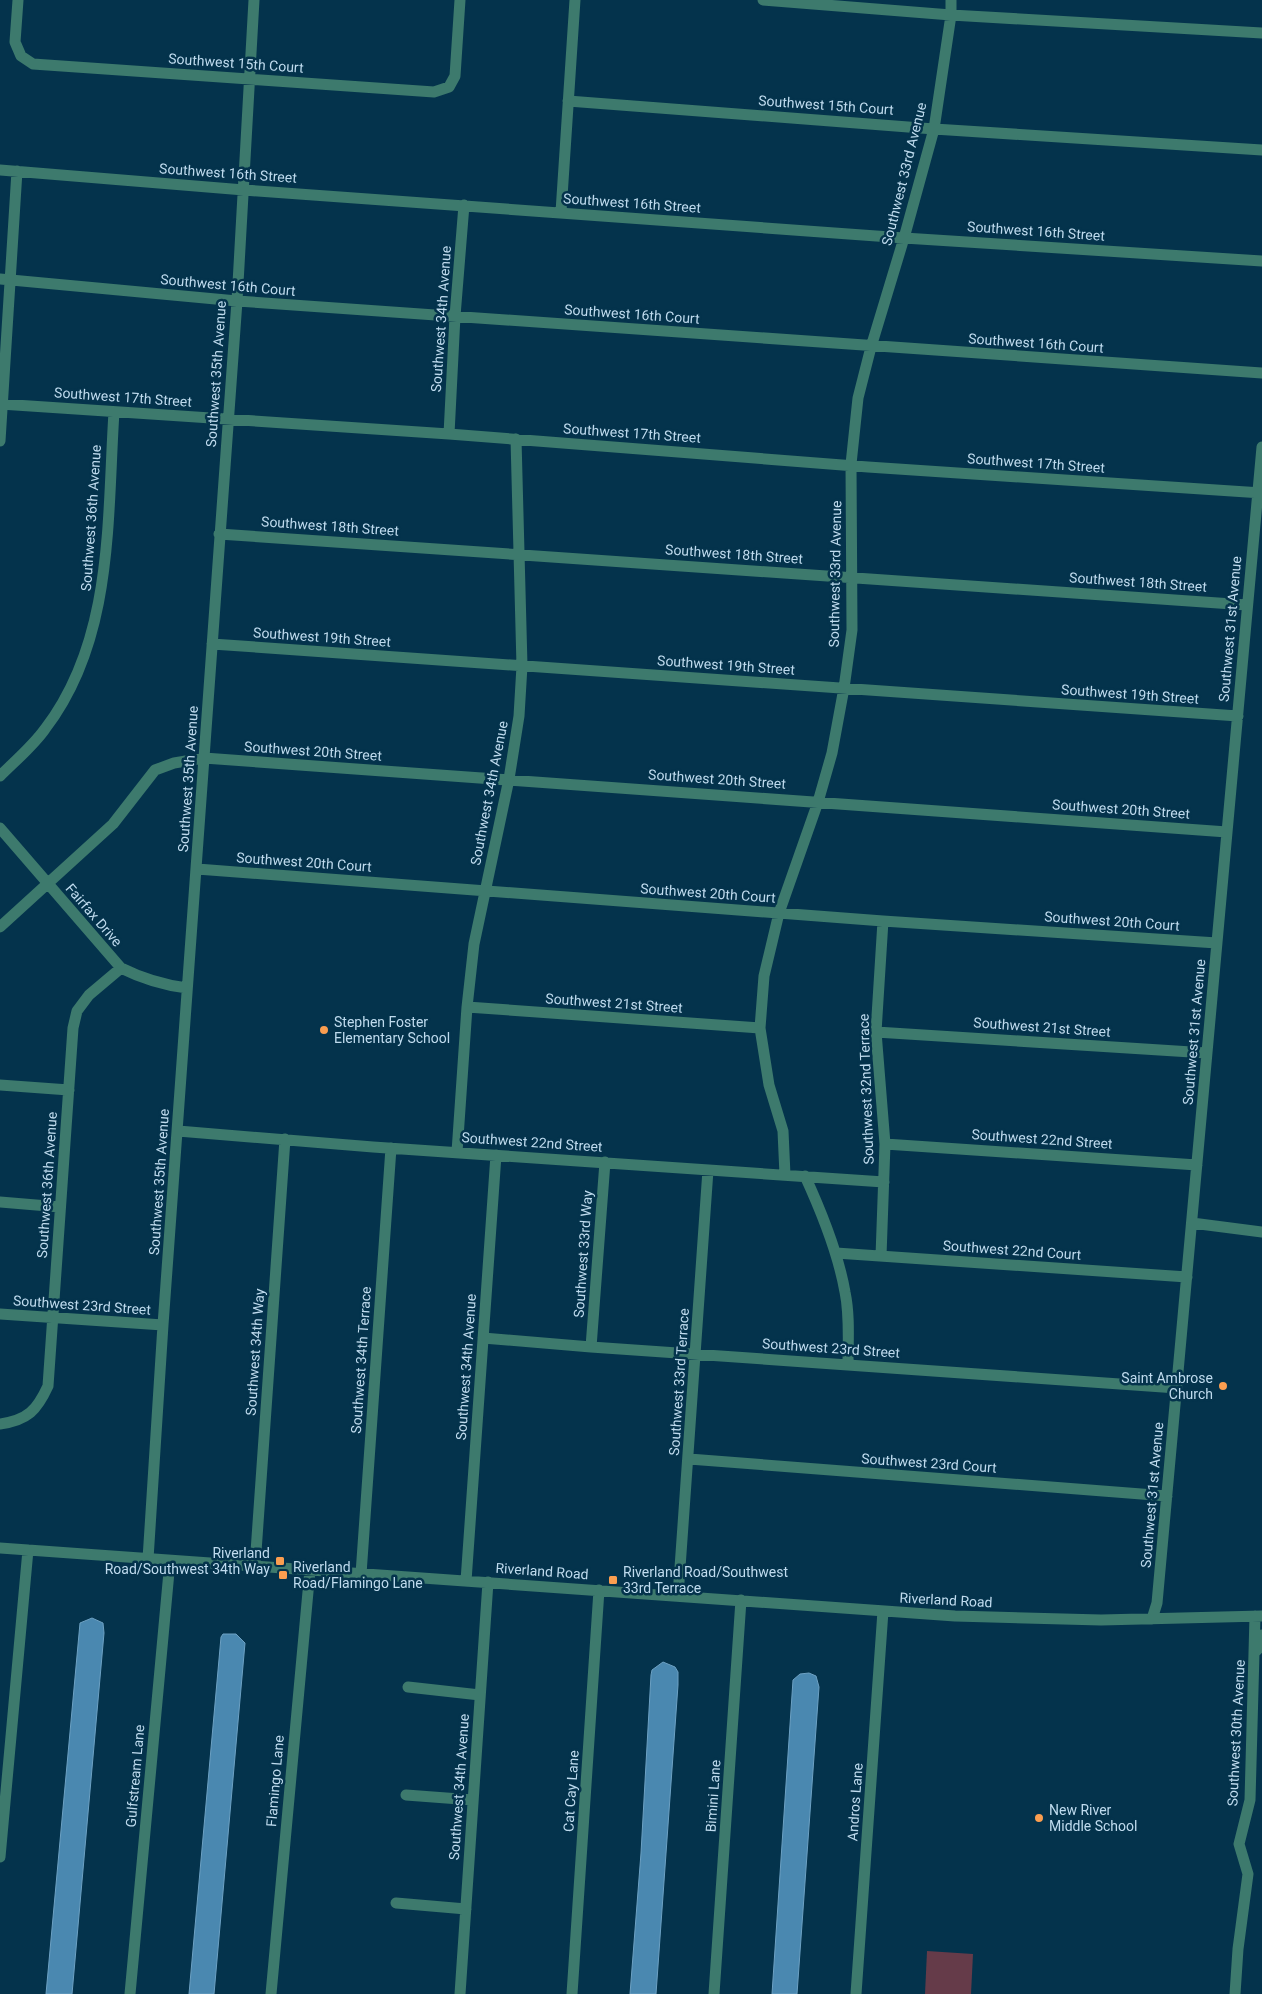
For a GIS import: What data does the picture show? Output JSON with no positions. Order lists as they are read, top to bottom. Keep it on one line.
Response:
{"streets":{"street":["Southwest 15th Court","Southwest 16th Street","Southwest 33rd Avenue","Southwest 16th Court","Southwest 34th Avenue","Southwest 35th Avenue","Southwest 17th Street","Southwest 36th Avenue","Southwest 18th Street","Southwest 31st Avenue","Southwest 19th Street","Southwest 20th Street","Southwest 20th Court","Fairfax Drive","Southwest 21st Street","Southwest 32nd Terrace","Southwest 22nd Street","Southwest 22nd Court","Southwest 33rd Way","Southwest 23rd Street","Southwest 34th Way","Southwest 34th Terrace","Southwest 33rd Terrace","Southwest 23rd Court","Riverland Road","Southwest 30th Avenue","Gulfstream Lane","Flamingo Lane","Cat Cay Lane","Bimini Lane","Andros Lane"]},"crossings":[["Southwest 15th Court","Southwest 33rd Avenue"],["Southwest 15th Court","Southwest 35th Avenue"],["Southwest 16th Street","Southwest 33rd Avenue"],["Southwest 16th Street","Southwest 34th Avenue"],["Southwest 16th Street","Southwest 35th Avenue"],["Southwest 33rd Avenue","Southwest 16th Court"],["Southwest 33rd Avenue","Southwest 17th Street"],["Southwest 33rd Avenue","Southwest 18th Street"],["Southwest 33rd Avenue","Southwest 19th Street"],["Southwest 33rd Avenue","Southwest 20th Street"],["Southwest 33rd Avenue","Southwest 20th Court"],["Southwest 33rd Avenue","Southwest 21st Street"],["Southwest 33rd Avenue","Southwest 22nd Street"],["Southwest 16th Court","Southwest 34th Avenue"],["Southwest 16th Court","Southwest 35th Avenue"],["Southwest 34th Avenue","Southwest 17th Street"],["Southwest 34th Avenue","Southwest 18th Street"],["Southwest 34th Avenue","Southwest 19th Street"],["Southwest 34th Avenue","Southwest 20th Street"],["Southwest 34th Avenue","Southwest 20th Court"],["Southwest 34th Avenue","Southwest 21st Street"],["Southwest 34th Avenue","Southwest 22nd Street"],["Southwest 34th Avenue","Southwest 23rd Street"],["Southwest 34th Avenue","Riverland Road"],["Southwest 35th Avenue","Southwest 17th Street"],["Southwest 35th Avenue","Southwest 18th Street"],["Southwest 35th Avenue","Southwest 19th Street"],["Southwest 35th Avenue","Southwest 20th Street"],["Southwest 35th Avenue","Southwest 20th Court"],["Southwest 35th Avenue","Fairfax Drive"],["Southwest 35th Avenue","Southwest 22nd Street"],["Southwest 35th Avenue","Southwest 23rd Street"],["Southwest 35th Avenue","Riverland Road"],["Southwest 17th Street","Southwest 36th Avenue"],["Southwest 17th Street","Southwest 31st Avenue"],["Southwest 36th Avenue","Fairfax Drive"],["Southwest 36th Avenue","Southwest 23rd Street"],["Southwest 18th Street","Southwest 31st Avenue"],["Southwest 31st Avenue","Southwest 19th Street"],["Southwest 31st Avenue","Southwest 20th Street"],["Southwest 31st Avenue","Southwest 20th Court"],["Southwest 31st Avenue","Southwest 21st Street"],["Southwest 31st Avenue","Southwest 22nd Street"],["Southwest 31st Avenue","Southwest 22nd Court"],["Southwest 31st Avenue","Southwest 23rd Street"],["Southwest 31st Avenue","Southwest 23rd Court"],["Southwest 31st Avenue","Riverland Road"],["Southwest 20th Court","Southwest 32nd Terrace"],["Southwest 21st Street","Southwest 32nd Terrace"],["Southwest 32nd Terrace","Southwest 22nd Street"],["Southwest 32nd Terrace","Southwest 22nd Court"],["Southwest 22nd Street","Southwest 33rd Way"],["Southwest 22nd Street","Southwest 34th Way"],["Southwest 22nd Street","Southwest 34th Terrace"],["Southwest 22nd Street","Southwest 33rd Terrace"],["Southwest 33rd Way","Southwest 23rd Street"],["Southwest 23rd Street","Southwest 33rd Terrace"],["Southwest 34th Way","Riverland Road"],["Southwest 34th Terrace","Riverland Road"],["Southwest 33rd Terrace","Southwest 23rd Court"],["Southwest 33rd Terrace","Riverland Road"],["Riverland Road","Southwest 30th Avenue"],["Riverland Road","Gulfstream Lane"],["Riverland Road","Flamingo Lane"],["Riverland Road","Cat Cay Lane"],["Riverland Road","Bimini Lane"],["Riverland Road","Andros Lane"]],"places":{"other":["Stephen Foster Elementary School","Saint Ambrose Church","New River Middle School"],"transit":["Riverland Road/Southwest 34th Way","Riverland Road/Flamingo Lane","Riverland Road/Southwest 33rd Terrace"]}}
